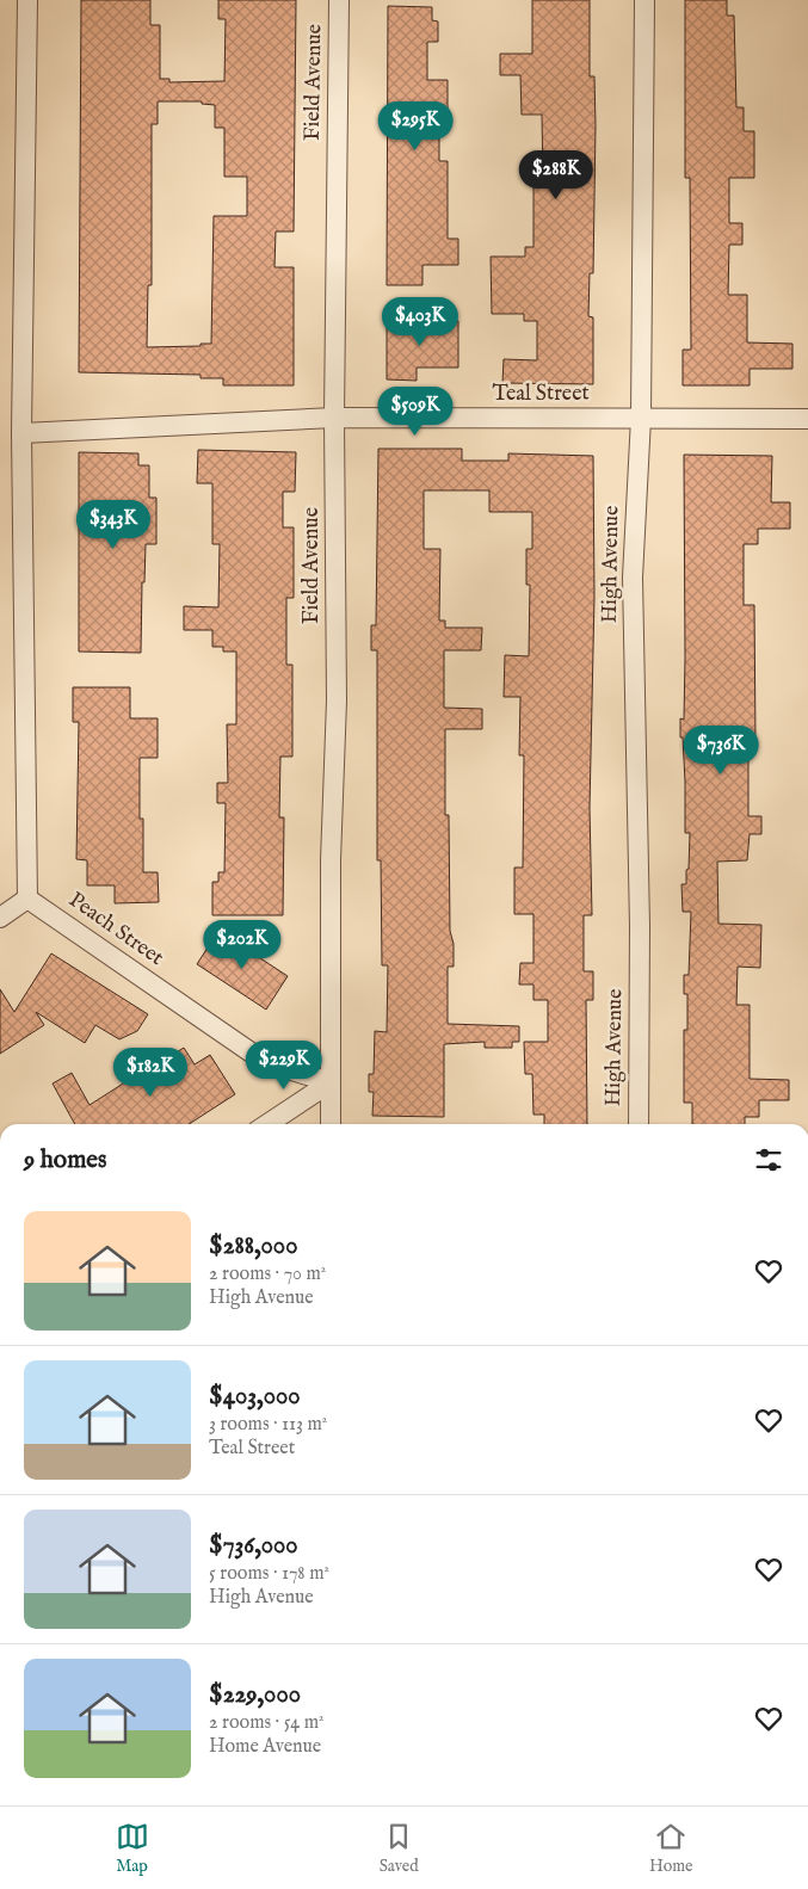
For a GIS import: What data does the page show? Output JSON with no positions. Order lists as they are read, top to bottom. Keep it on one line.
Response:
{"streets":{"street":["Field Avenue","Teal Street","High Avenue","Peach Street"]},"crossings":[["Field Avenue","Teal Street"],["Field Avenue","Peach Street"],["Teal Street","High Avenue"]],"page":{"price":["$295K","$288K","$403K","$509K","$343K","$736K","$202K","$229K","$182K"],"heading":"9 homes","list":[{"name":"$288,000","note":"2 rooms · 70 m² · High Avenue"},{"name":"$403,000","note":"3 rooms · 113 m² · Teal Street"},{"name":"$736,000","note":"5 rooms · 178 m² · High Avenue"},{"name":"$229,000","note":"2 rooms · 54 m² · Home Avenue"}],"tabs":["Map","Saved","Home"]}}
